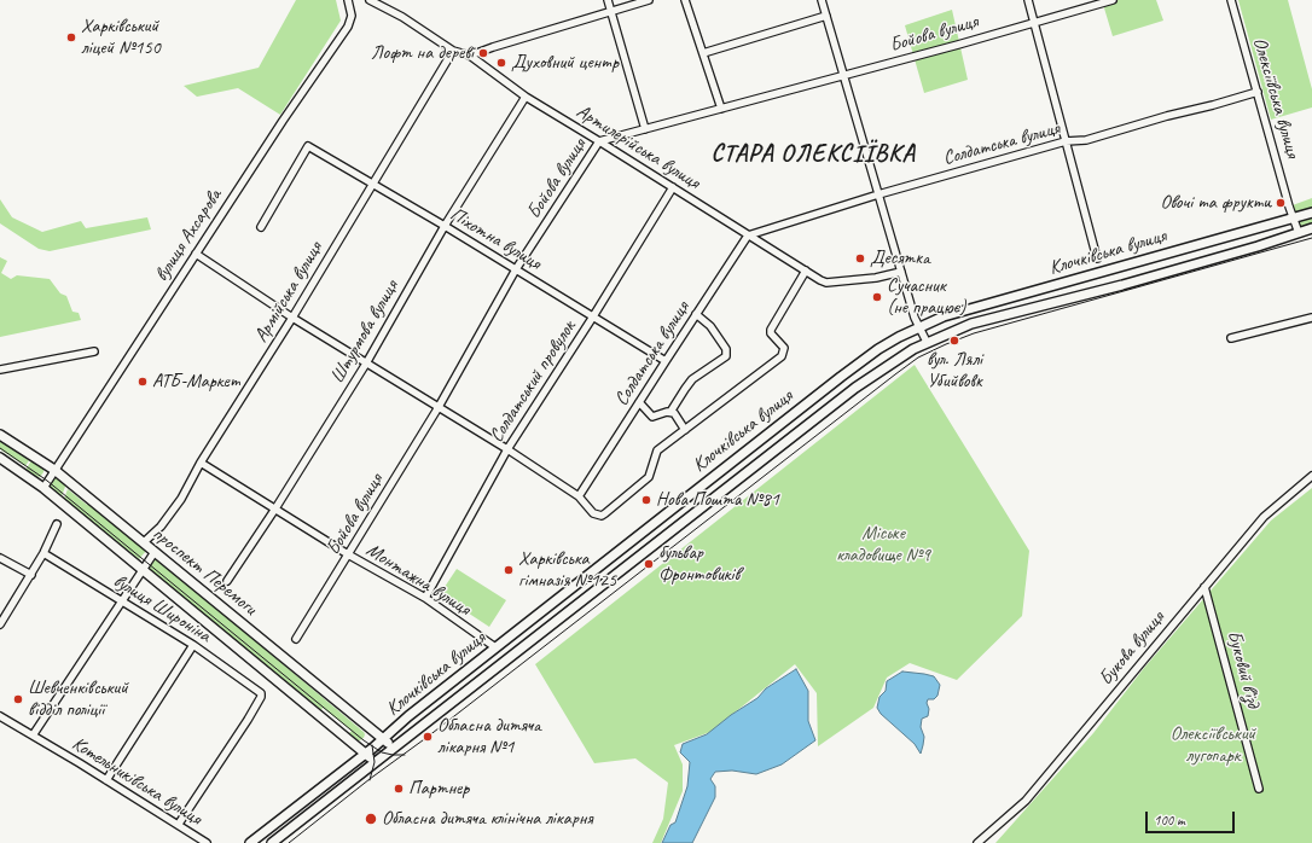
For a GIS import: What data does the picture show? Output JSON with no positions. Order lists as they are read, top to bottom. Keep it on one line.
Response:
{"streets":{"main road":["Клочківська вулиця","проспект Перемоги"],"street":["Бойова вулиця","Олексіївська вулиця","Солдатська вулиця","Артилерійська вулиця","вулиця Ахсарова","Піхотна вулиця","Армійська вулиця","Штурмова вулиця","Солдатський провулок","Монтажна вулиця","вулиця Широніна","Букова вулиця","Буковий в'їзд","Котельниківська вулиця"]},"crossings":[["Бойова вулиця","Артилерійська вулиця"],["Бойова вулиця","Піхотна вулиця"],["Бойова вулиця","Монтажна вулиця"],["Олексіївська вулиця","Солдатська вулиця"],["Олексіївська вулиця","Клочківська вулиця"],["Солдатська вулиця","Артилерійська вулиця"],["Солдатська вулиця","Піхотна вулиця"],["Артилерійська вулиця","Армійська вулиця"],["Артилерійська вулиця","Штурмова вулиця"],["Артилерійська вулиця","Солдатський провулок"],["вулиця Ахсарова","проспект Перемоги"],["Піхотна вулиця","Армійська вулиця"],["Піхотна вулиця","Штурмова вулиця"],["Піхотна вулиця","Солдатський провулок"],["Клочківська вулиця","проспект Перемоги"],["Клочківська вулиця","Монтажна вулиця"],["Армійська вулиця","проспект Перемоги"],["Армійська вулиця","Монтажна вулиця"],["Штурмова вулиця","Монтажна вулиця"],["Солдатський провулок","Монтажна вулиця"],["вулиця Широніна","Котельниківська вулиця"],["Букова вулиця","Буковий в'їзд"]],"districts":["СТАРА ОЛЕКСІЇВКА"],"parks":["Міське кладовище №9","Олексіївський лугопарк"],"places":["Харківський ліцей №150","Лофт на дереві","Духовний центр","Овочі та фрукти","Десятка","Сучасник (не працює)","вул. Лялі Убийвовк","АТБ-Маркет","Нова Пошта №81","бульвар Фронтовиків","Харківська гімназія №125","Шевченківський відділ поліції","Обласна дитяча лікарня №1","Партнер","Обласна дитяча клінічна лікарня"],"scale_bar":"100 m"}
